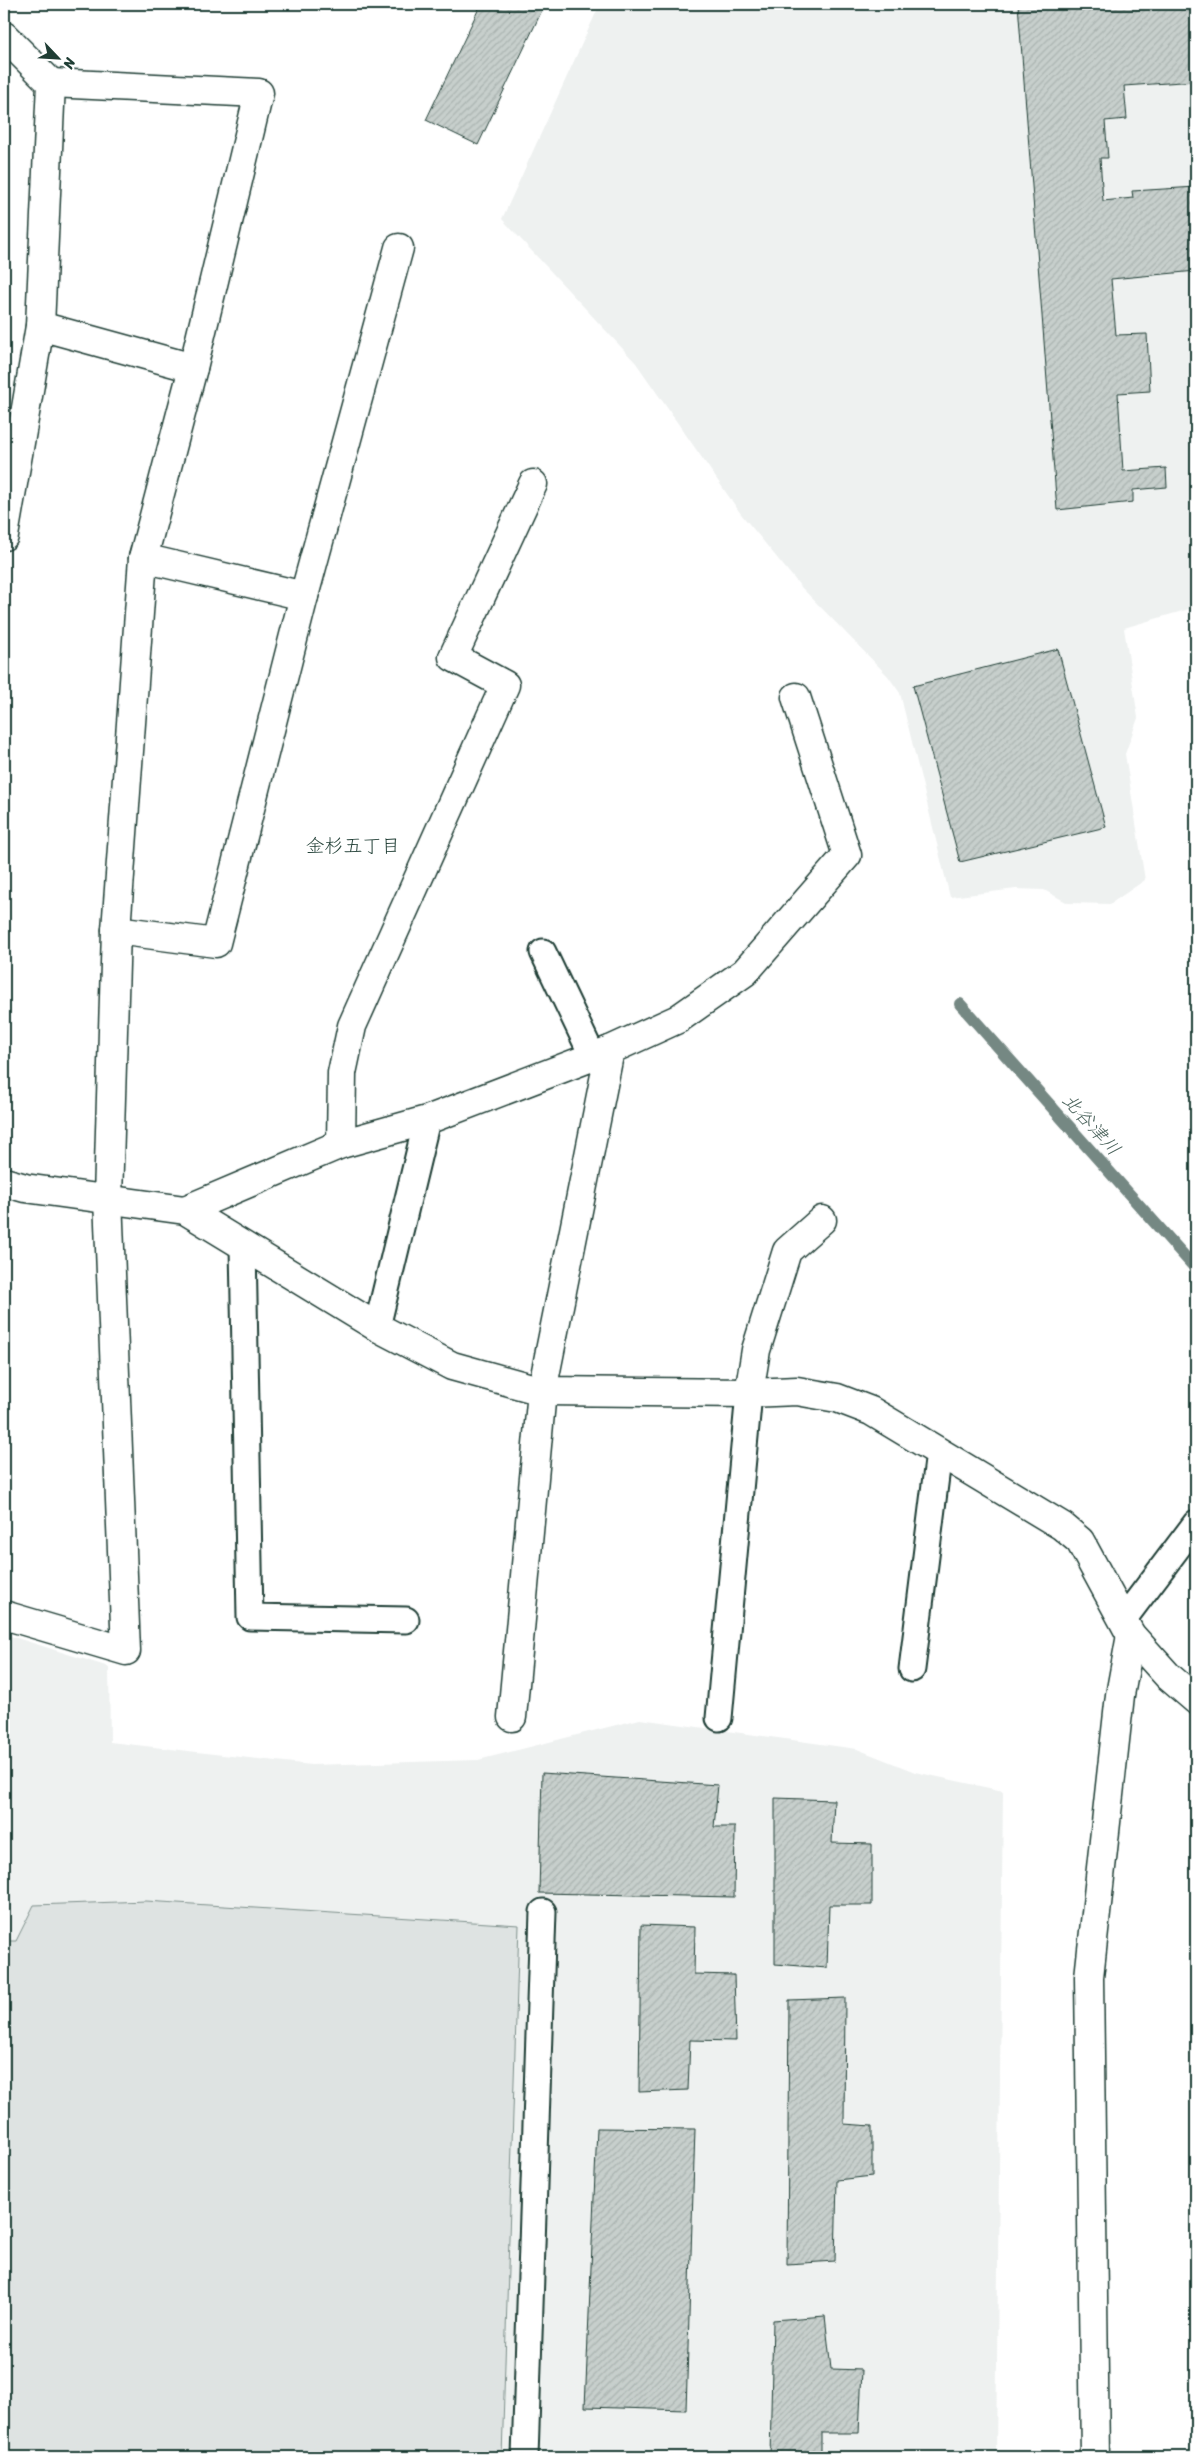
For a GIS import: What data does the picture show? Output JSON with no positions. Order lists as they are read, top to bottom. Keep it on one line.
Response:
{"districts":["金杉五丁目"],"water":["北谷津川"],"north":"bottom right"}
